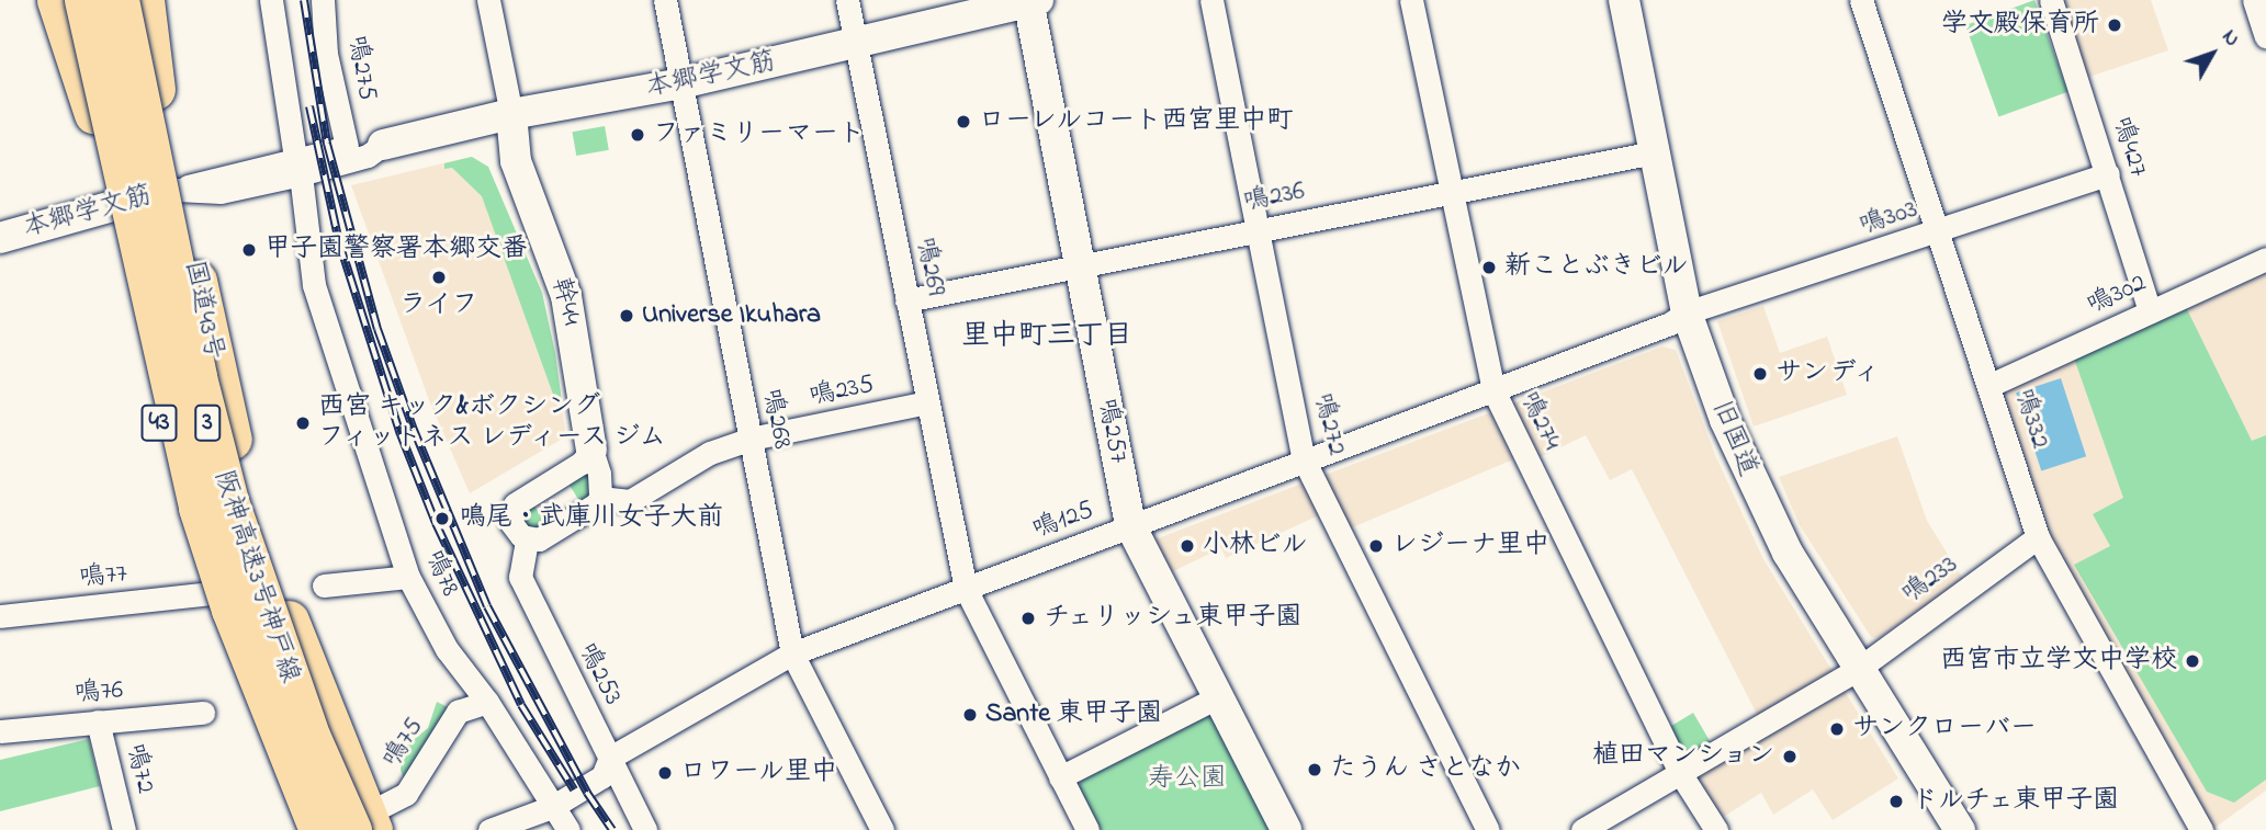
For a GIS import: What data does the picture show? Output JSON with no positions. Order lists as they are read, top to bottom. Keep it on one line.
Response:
{"streets":{"highway":["国道43号","43","3","阪神高速3号神戸線"],"street":["鳴275","本郷学文筋","鳴427","鳴236","鳴303","鳴269","鳴302","幹44","鳴235","鳴268","鳴332","鳴274","鳴272","鳴257","旧国道","鳴125","鳴78","鳴77","鳴233","鳴253","鳴76","鳴75","鳴72"]},"crossings":[["鳴275","本郷学文筋"],["本郷学文筋","鳴269"],["本郷学文筋","幹44"],["本郷学文筋","国道43号"],["本郷学文筋","鳴268"],["本郷学文筋","43"],["本郷学文筋","鳴257"],["本郷学文筋","鳴78"],["鳴427","鳴303"],["鳴427","鳴302"],["鳴236","鳴269"],["鳴236","鳴274"],["鳴236","鳴272"],["鳴236","鳴257"],["鳴236","旧国道"],["鳴303","鳴332"],["鳴303","旧国道"],["鳴303","鳴125"],["鳴269","鳴235"],["鳴269","鳴125"],["鳴302","鳴332"],["国道43号","阪神高速3号神戸線"],["国道43号","鳴75"],["鳴235","鳴268"],["鳴268","鳴125"],["鳴332","鳴233"],["鳴274","鳴125"],["鳴274","鳴233"],["43","鳴77"],["鳴272","鳴125"],["鳴257","鳴125"],["旧国道","鳴125"],["旧国道","鳴233"],["鳴125","鳴78"],["鳴125","鳴253"],["鳴78","鳴75"],["阪神高速3号神戸線","鳴75"],["鳴76","鳴72"]],"districts":["里中町三丁目"],"parks":["寿公園"],"places":["学文殿保育所","ローレルコート西宮里中町","ファミリーマート","甲子園警察署本郷交番","新ことぶきビル","ライフ","Universe Ikuhara","サンディ","西宮 キック&ボクシング フィットネス レディース ジム","鳴尾・武庫川女子大前","小林ビル","レジーナ里中","チェリッシュ東甲子園","西宮市立学文中学校","Sante 東甲子園","サンクローバー","植田マンション","たうん さとなか","ロワール里中","ドルチェ東甲子園"],"north":"top right"}
